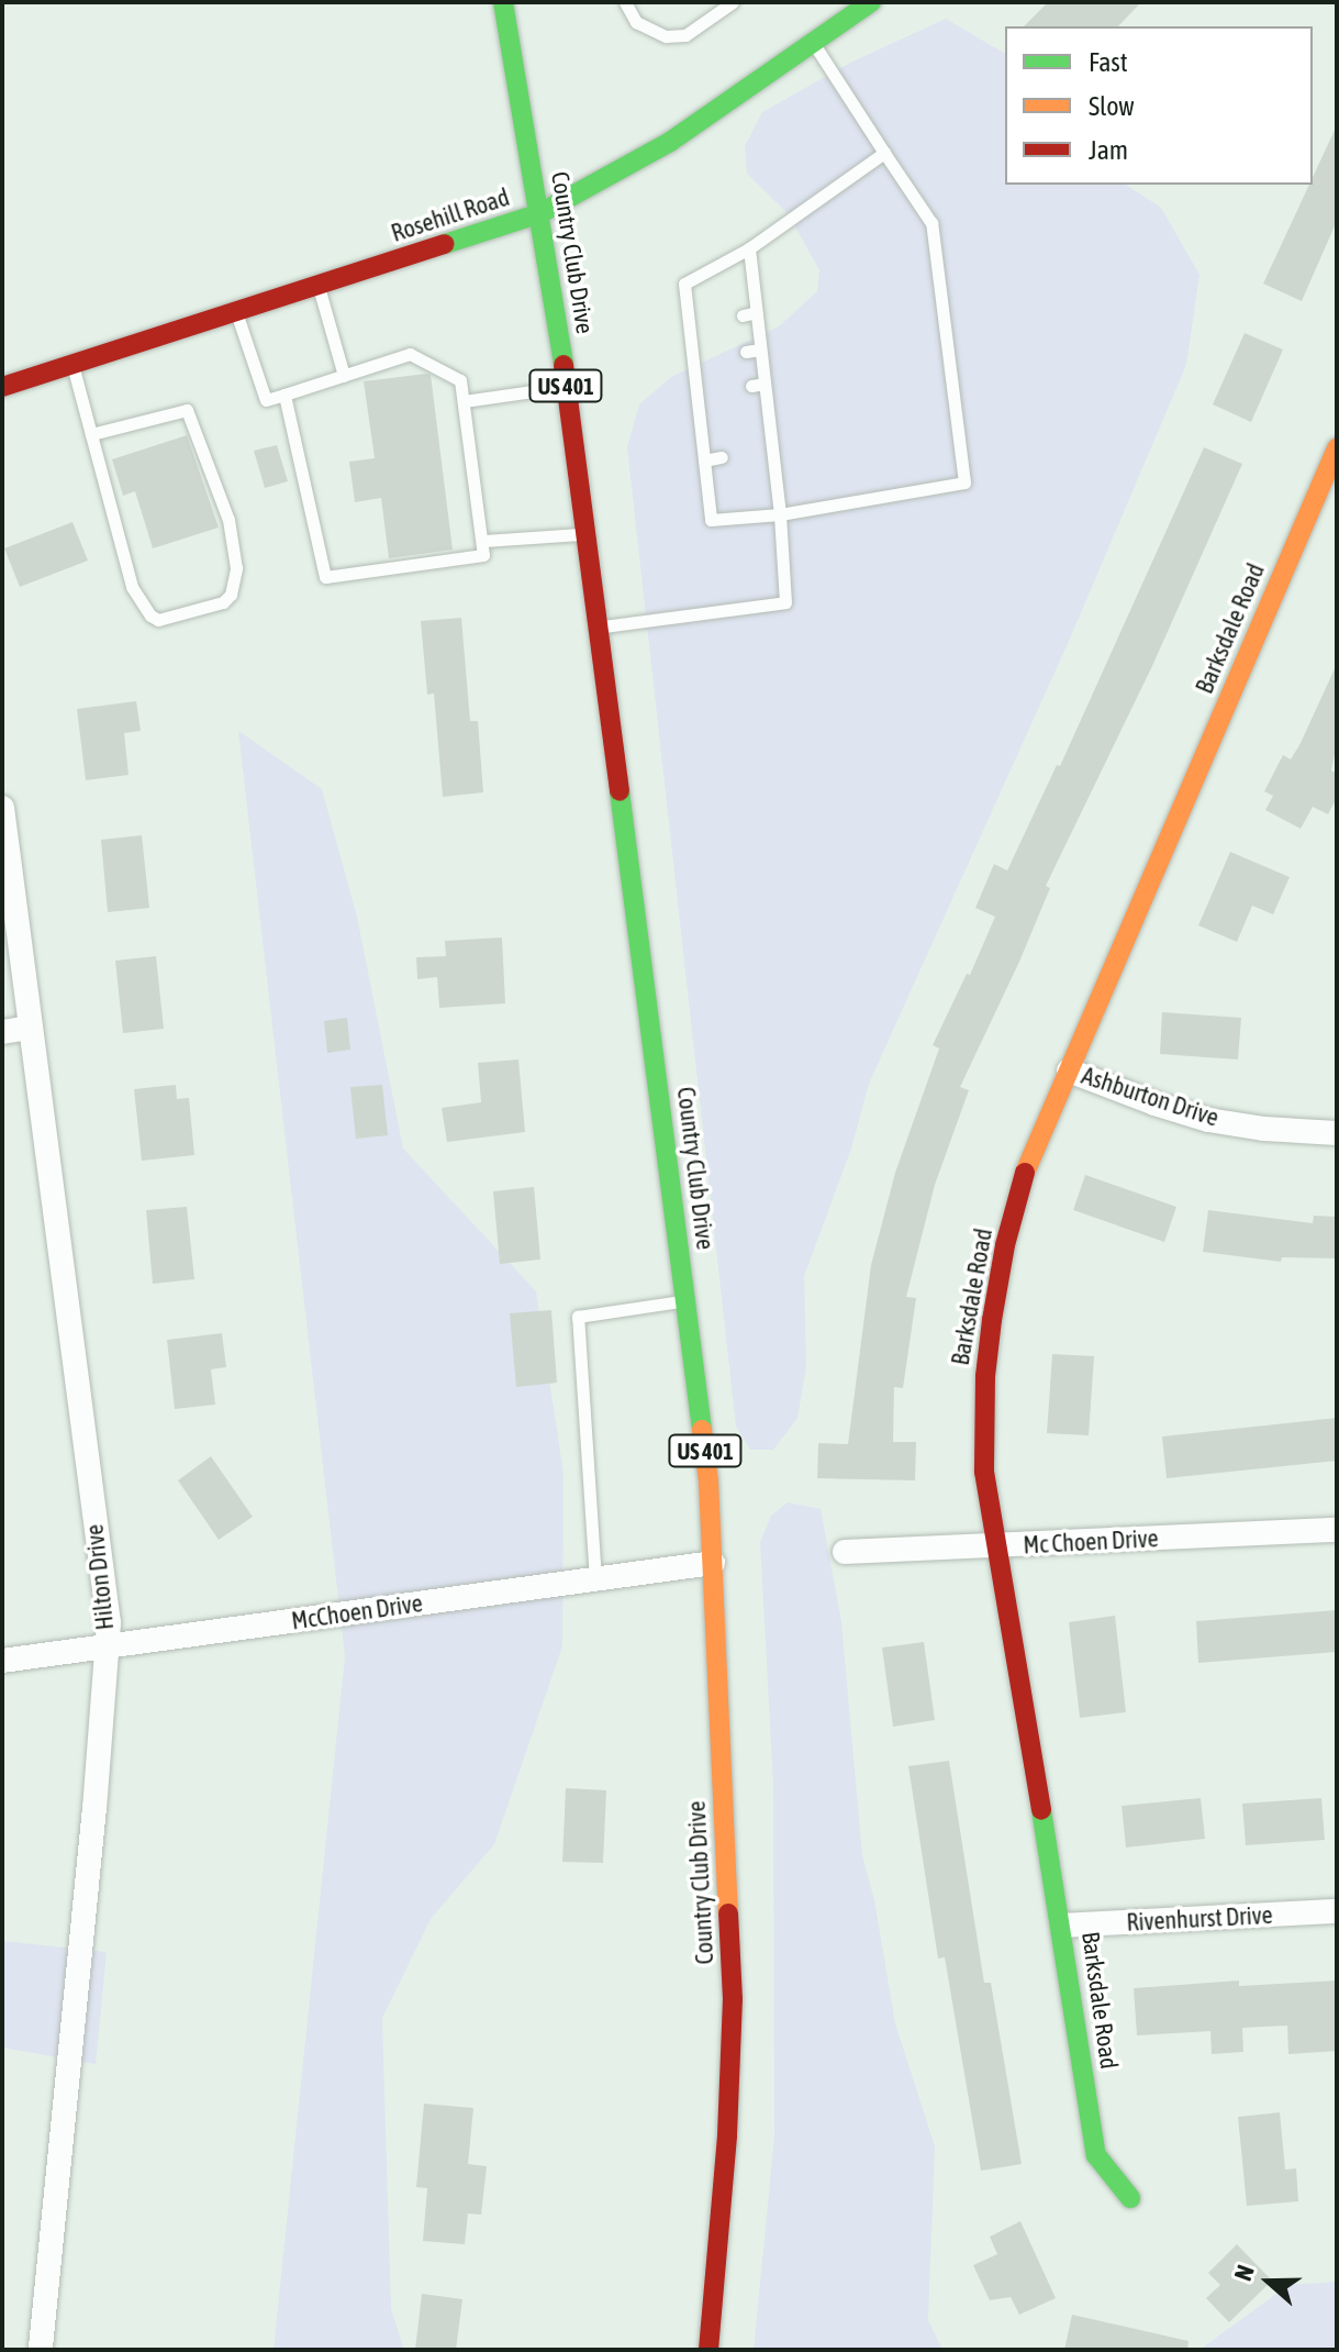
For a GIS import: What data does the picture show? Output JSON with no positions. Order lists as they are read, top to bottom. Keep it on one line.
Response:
{"streets":{"main road":["Rosehill Road","Country Club Drive","US 401","Barksdale Road"],"street":["Ashburton Drive","Mc Choen Drive","Hilton Drive","McChoen Drive","Rivenhurst Drive"]},"crossings":[["Rosehill Road","Country Club Drive"],["Country Club Drive","McChoen Drive"],["Barksdale Road","Ashburton Drive"],["Barksdale Road","Mc Choen Drive"],["Barksdale Road","Rivenhurst Drive"],["Hilton Drive","McChoen Drive"]],"legend":["Fast","Slow","Jam"],"north":"left"}
